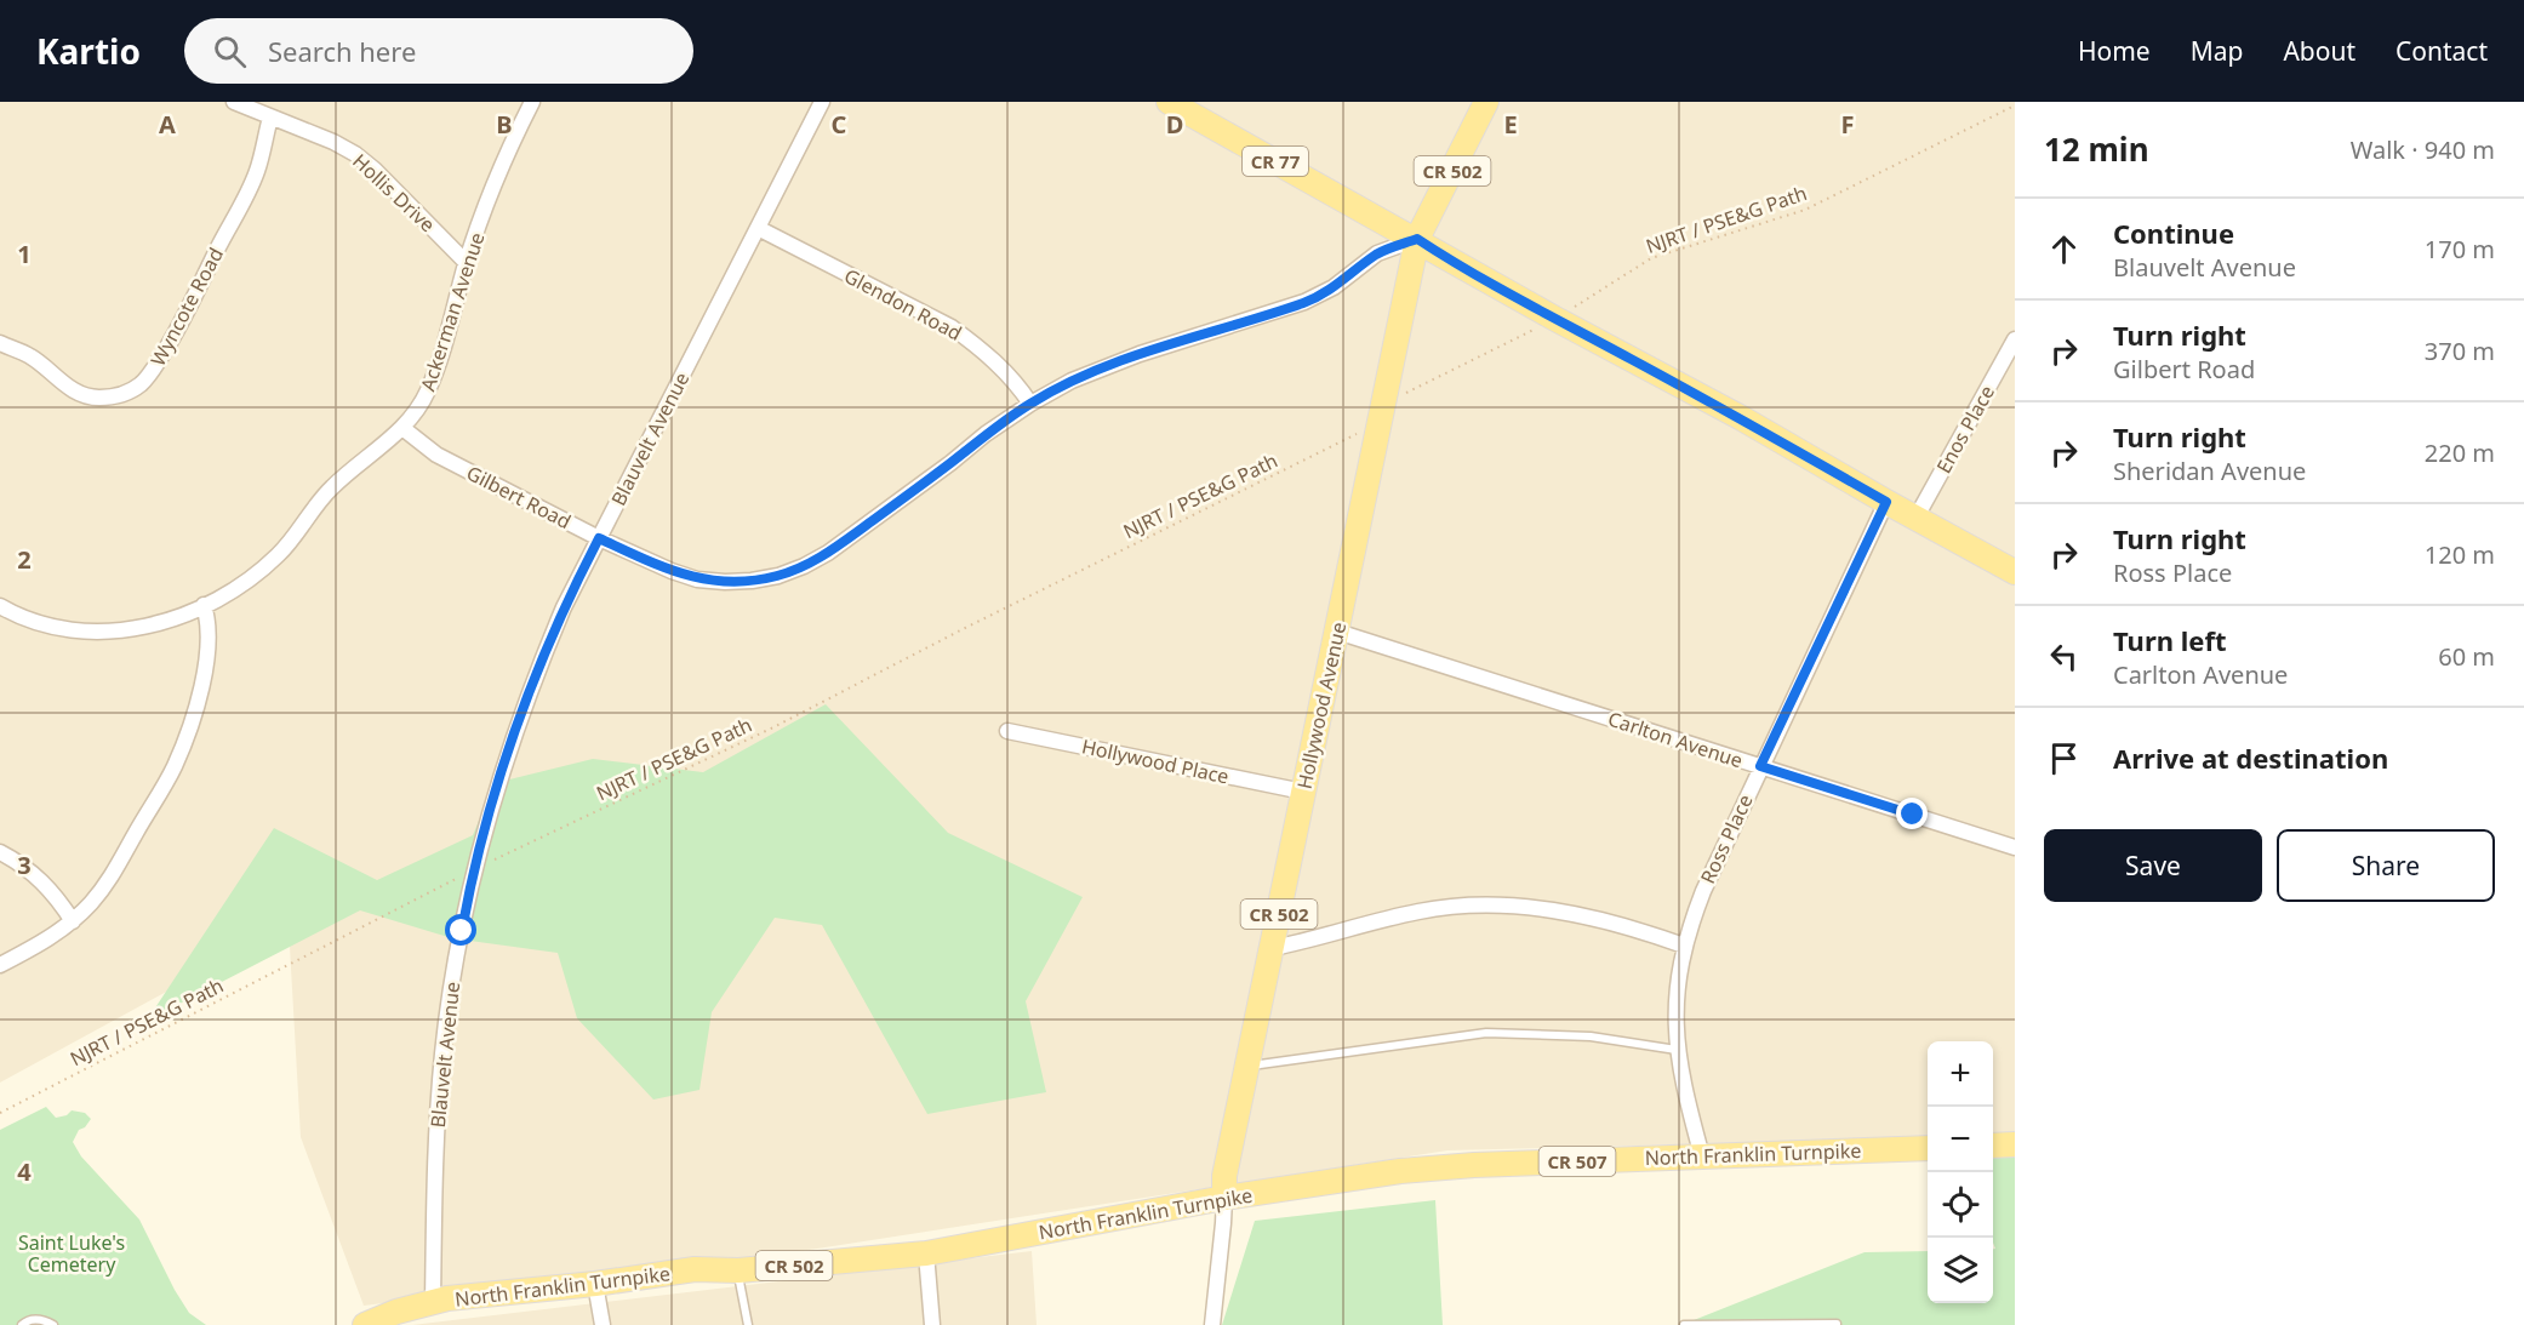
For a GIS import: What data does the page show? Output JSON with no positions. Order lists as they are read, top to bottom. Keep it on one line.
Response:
{"streets":{"main road":["CR 77","CR 502","Hollywood Avenue","North Franklin Turnpike","CR 507"],"street":["Hollis Drive","Glendon Road","Wyncote Road","Ackerman Avenue","Enos Place","Blauvelt Avenue","Gilbert Road","Carlton Avenue","Hollywood Place","Ross Place"],"path":["NJRT / PSE&G Path"]},"crossings":[["CR 77","Enos Place"],["CR 77","Gilbert Road"],["CR 77","Hollywood Avenue"],["CR 77","Ross Place"],["Hollis Drive","Wyncote Road"],["Hollis Drive","Ackerman Avenue"],["NJRT / PSE&G Path","Blauvelt Avenue"],["Glendon Road","Blauvelt Avenue"],["Glendon Road","Gilbert Road"],["Ackerman Avenue","Gilbert Road"],["Blauvelt Avenue","Gilbert Road"],["Blauvelt Avenue","North Franklin Turnpike"],["Gilbert Road","Hollywood Avenue"],["Hollywood Avenue","Carlton Avenue"],["Hollywood Avenue","Hollywood Place"],["Hollywood Avenue","North Franklin Turnpike"],["Carlton Avenue","Ross Place"],["Ross Place","North Franklin Turnpike"]],"parks":["Saint Luke's Cemetery"],"page":{"header":"Kartio","search":"Search here","nav":["Home","Map","About","Contact"],"heading":["12 min","Walk · 940 m"],"list":[["Continue","Blauvelt Avenue","170 m"],["Turn right","Gilbert Road","370 m"],["Turn right","Sheridan Avenue","220 m"],["Turn right","Ross Place","120 m"],["Turn left","Carlton Avenue","60 m"],"Arrive at destination"],"buttons":["Save","Share"],"map_buttons":["+","−"]},"grid":{"columns":["A","B","C","D","E","F"],"rows":["1","2","3","4"]}}
